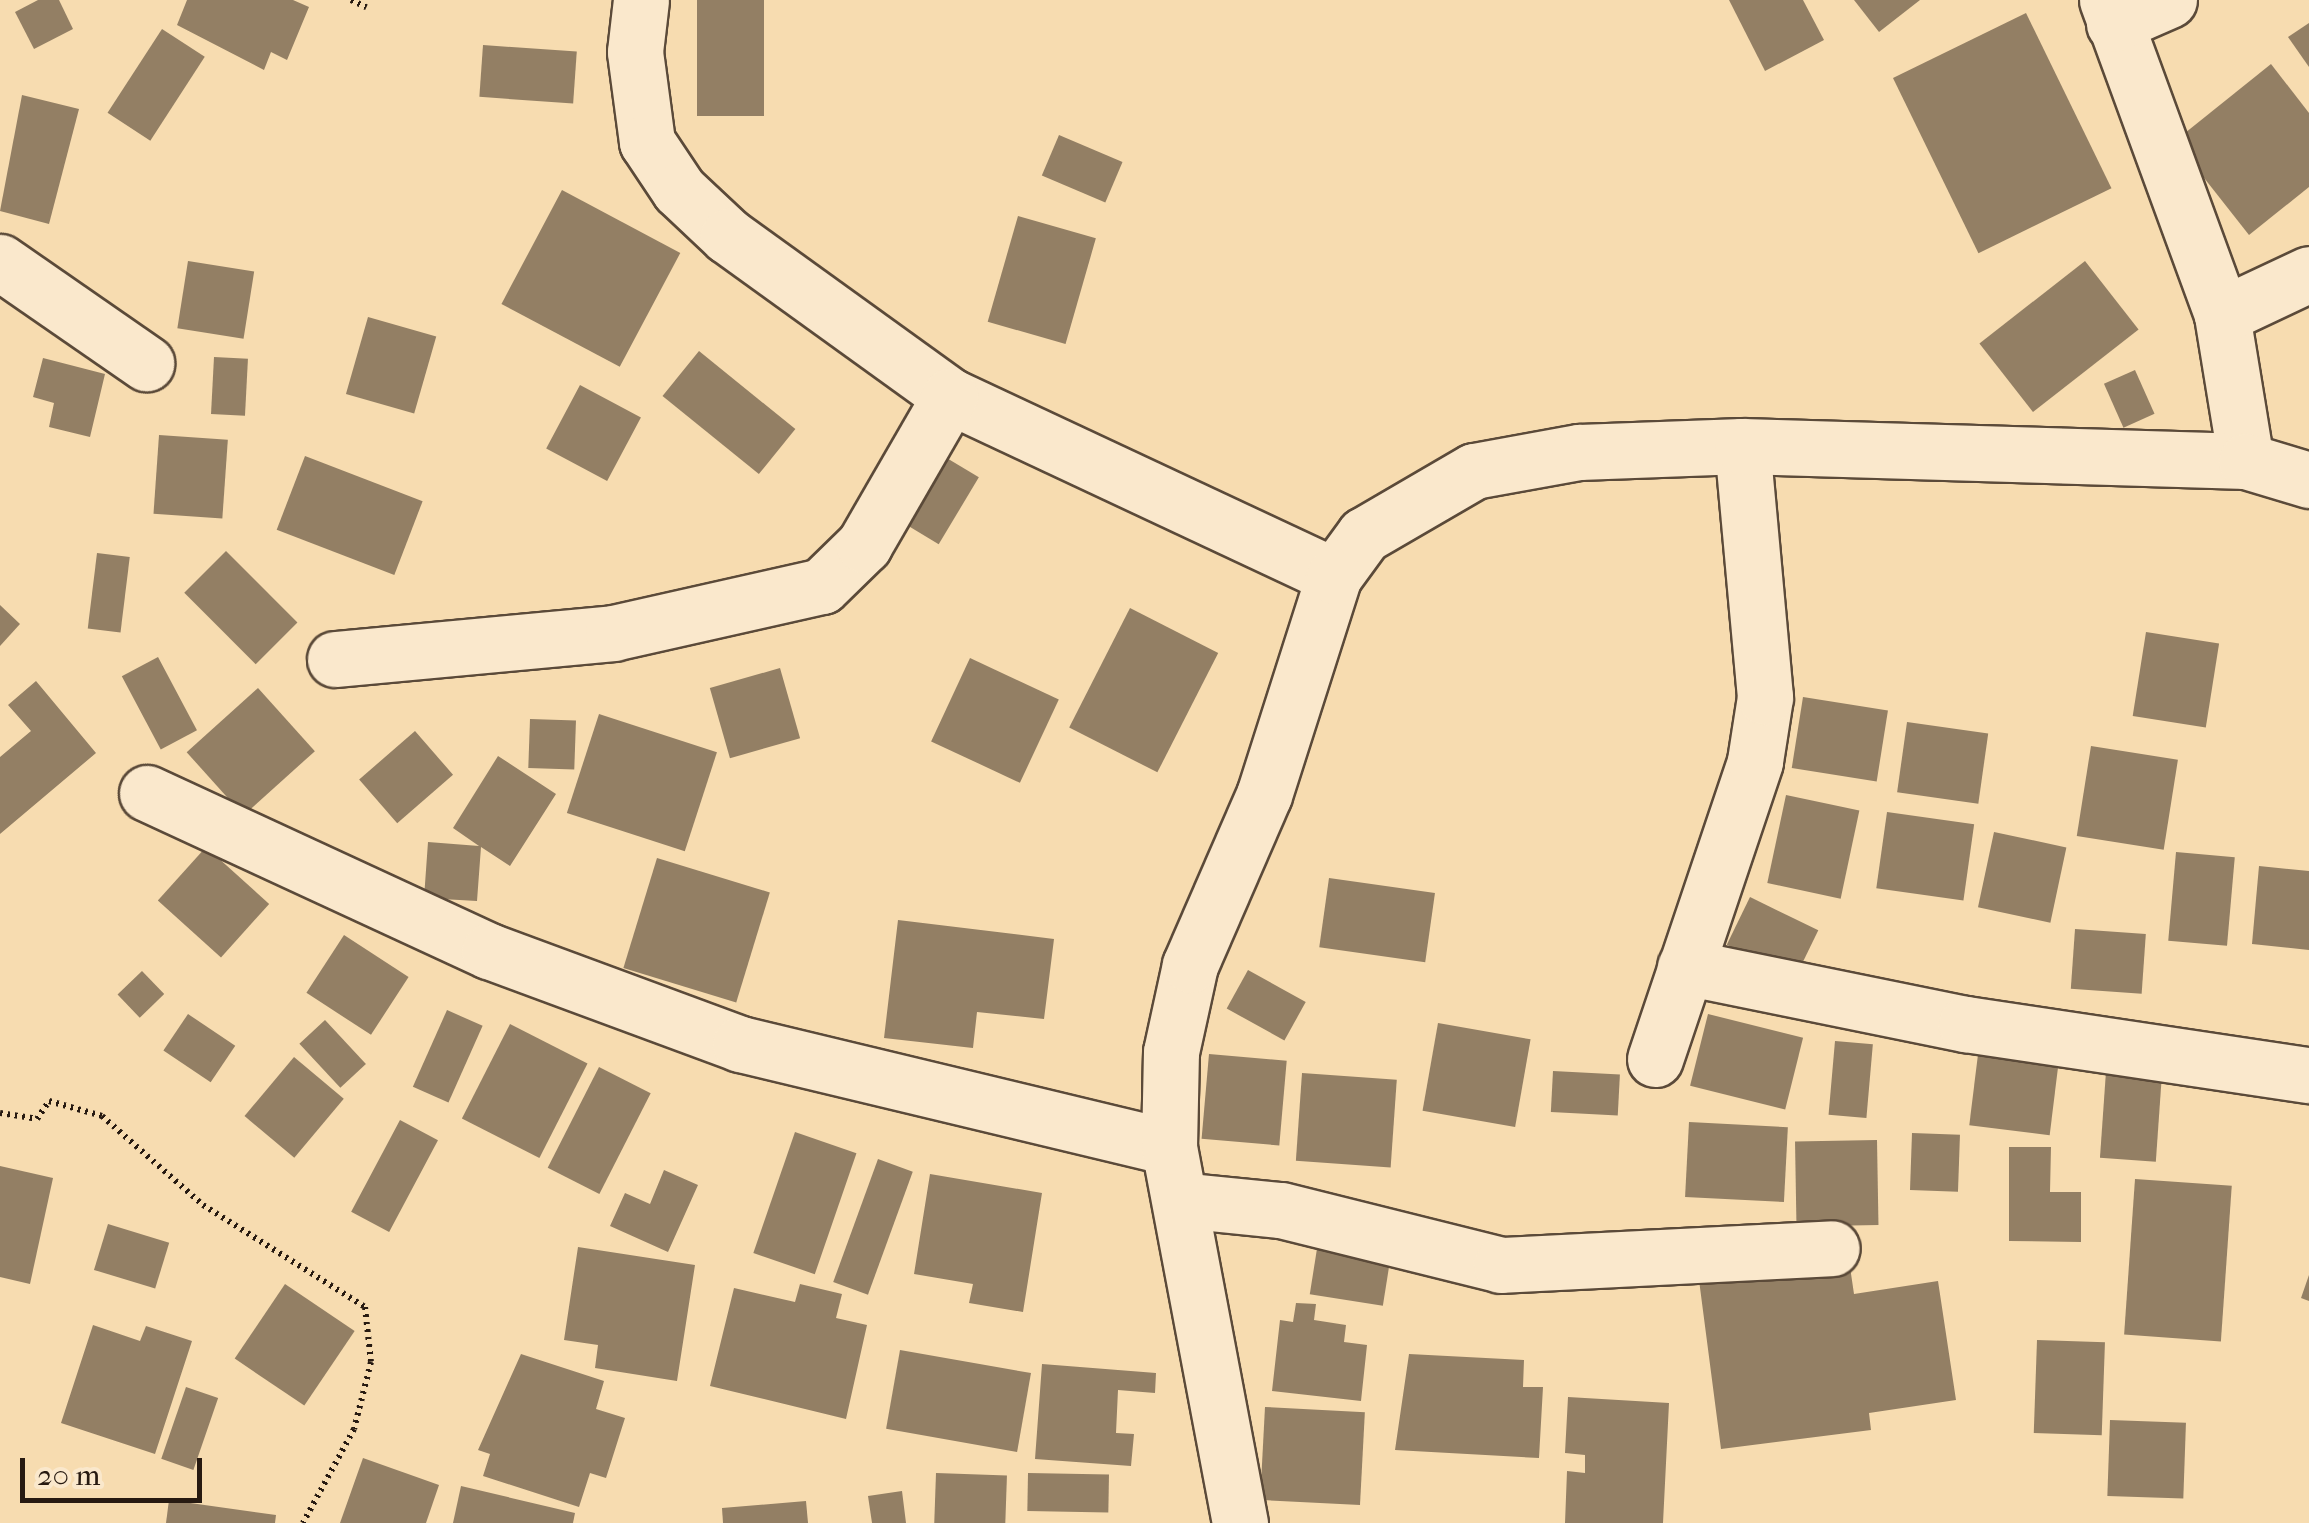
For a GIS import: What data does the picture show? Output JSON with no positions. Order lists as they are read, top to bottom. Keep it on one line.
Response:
{"scale_bar":"20 m"}
